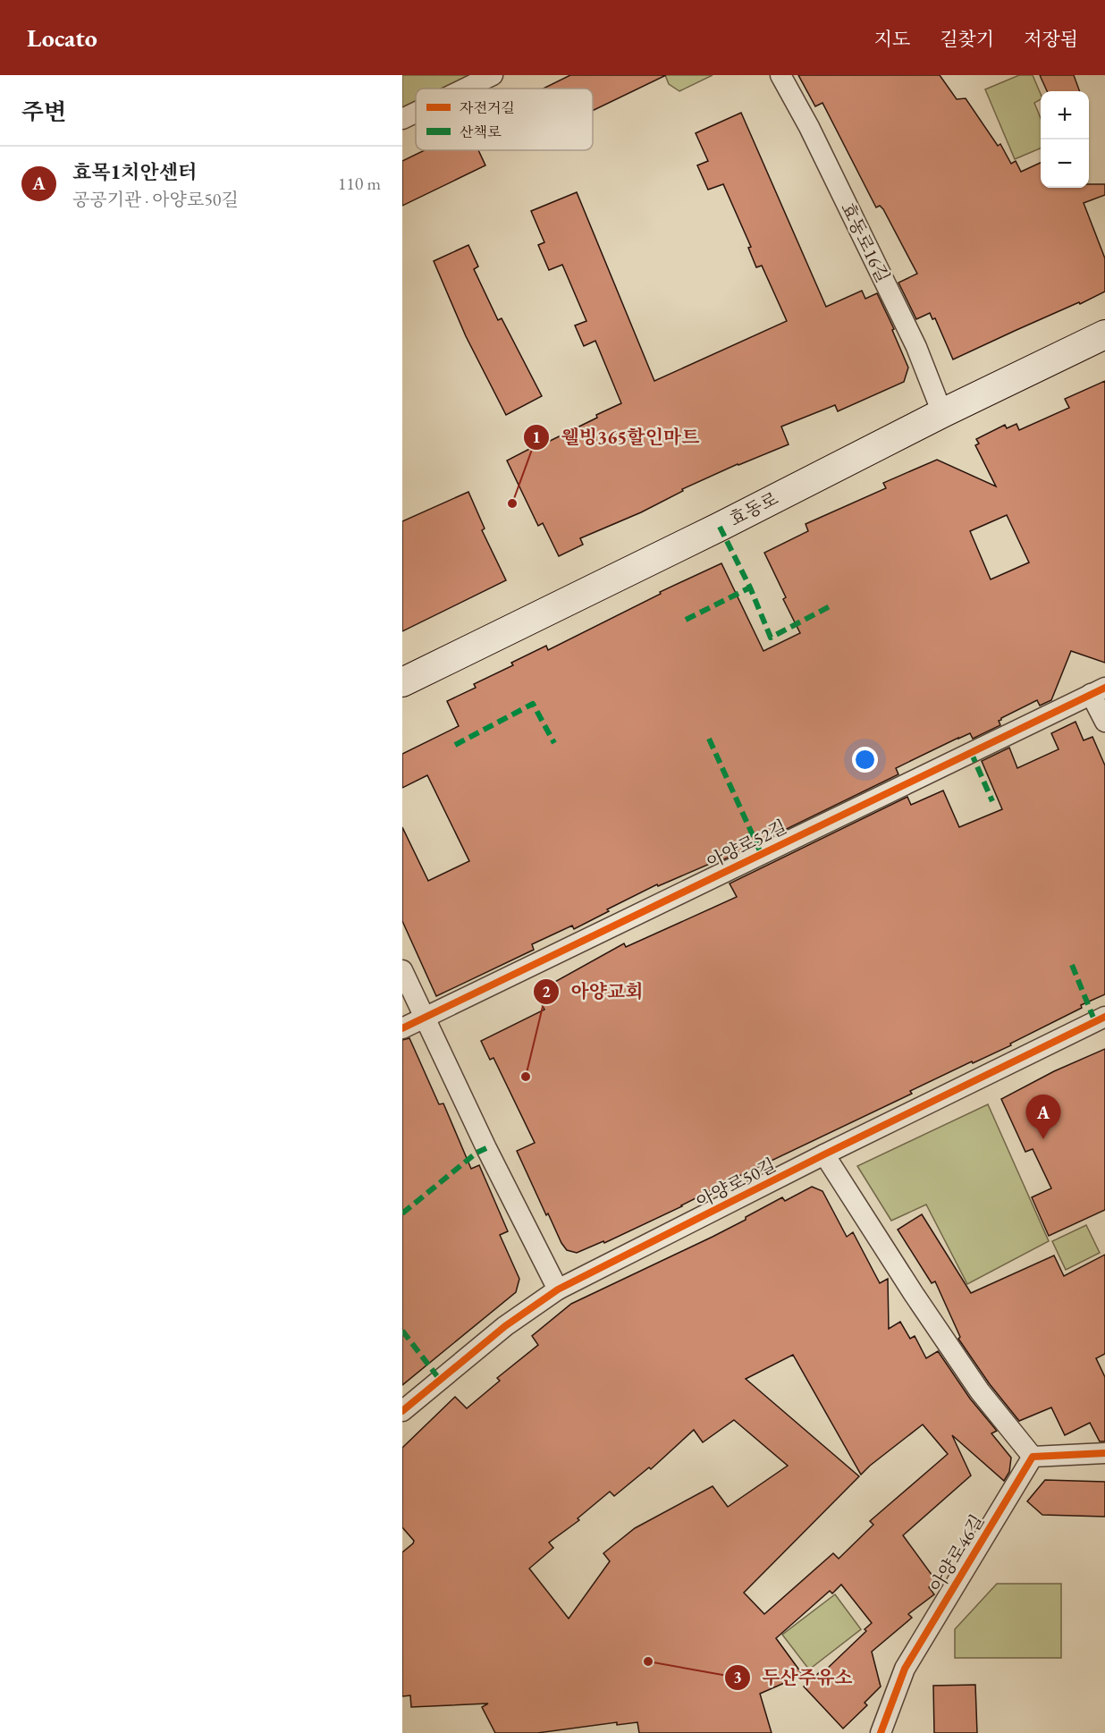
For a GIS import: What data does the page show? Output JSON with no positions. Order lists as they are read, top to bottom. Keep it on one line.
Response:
{"streets":{"main road":["효동로"],"street":["효동로16길","아양로52길","아양로50길","아양로46길"]},"crossings":[["효동로16길","효동로"]],"places":["웰빙365할인마트","아양교회","두산주유소"],"legend":["자전거길","산책로"],"page":{"header":"Locato","nav":["지도","길찾기","저장됨"],"heading":"주변","map_buttons":["+","−"],"list":[{"mark":"A","name":"효목1치안센터","note":"공공기관 · 아양로50길","value":"110 m"}],"pins":"A"}}
